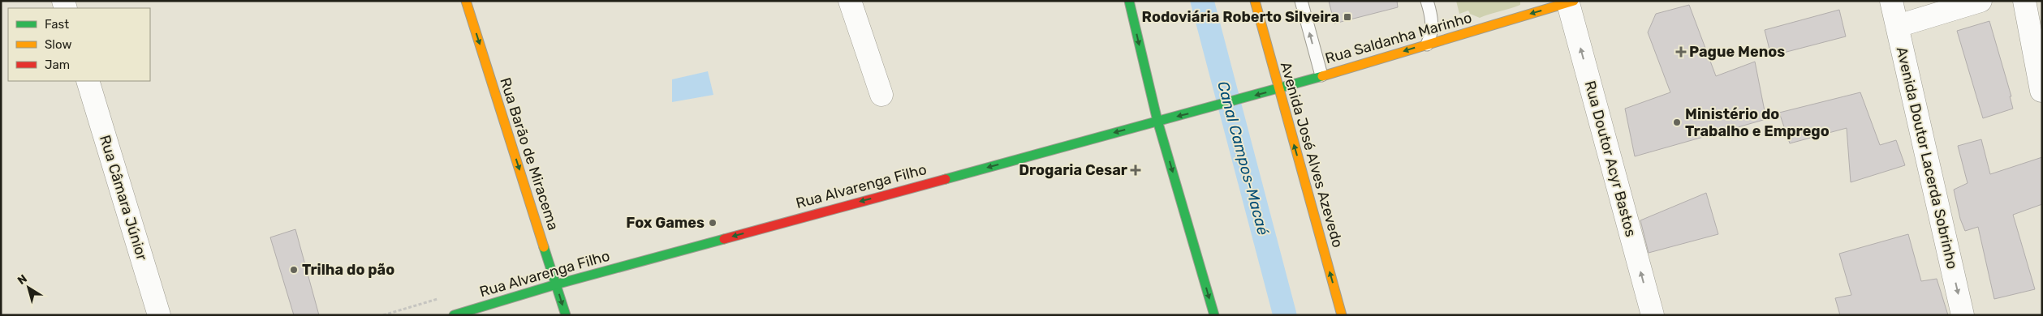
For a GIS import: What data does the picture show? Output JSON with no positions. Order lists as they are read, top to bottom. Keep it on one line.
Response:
{"streets":{"main road":["Rua Saldanha Marinho","Rua Barão de Miracema","Avenida José Alves Azevedo","Rua Alvarenga Filho"],"street":["Avenida Doutor Lacerda Sobrinho","Rua Doutor Acyr Bastos","Rua Câmara Júnior"]},"crossings":[["Rua Saldanha Marinho","Avenida José Alves Azevedo"],["Rua Saldanha Marinho","Rua Doutor Acyr Bastos"],["Rua Saldanha Marinho","Rua Alvarenga Filho"],["Rua Barão de Miracema","Rua Alvarenga Filho"],["Avenida José Alves Azevedo","Rua Alvarenga Filho"]],"one_way":["Rua Saldanha Marinho","Rua Barão de Miracema","Avenida José Alves Azevedo","Rua Doutor Acyr Bastos","Rua Alvarenga Filho"],"water":["Canal Campos-Macaé"],"places":{"transit":["Rodoviária Roberto Silveira"],"health":["Pague Menos","Drogaria Cesar"],"other":["Ministério do Trabalho e Emprego","Fox Games","Trilha do pão"]},"legend":["Fast","Slow","Jam"],"north":"top left"}
